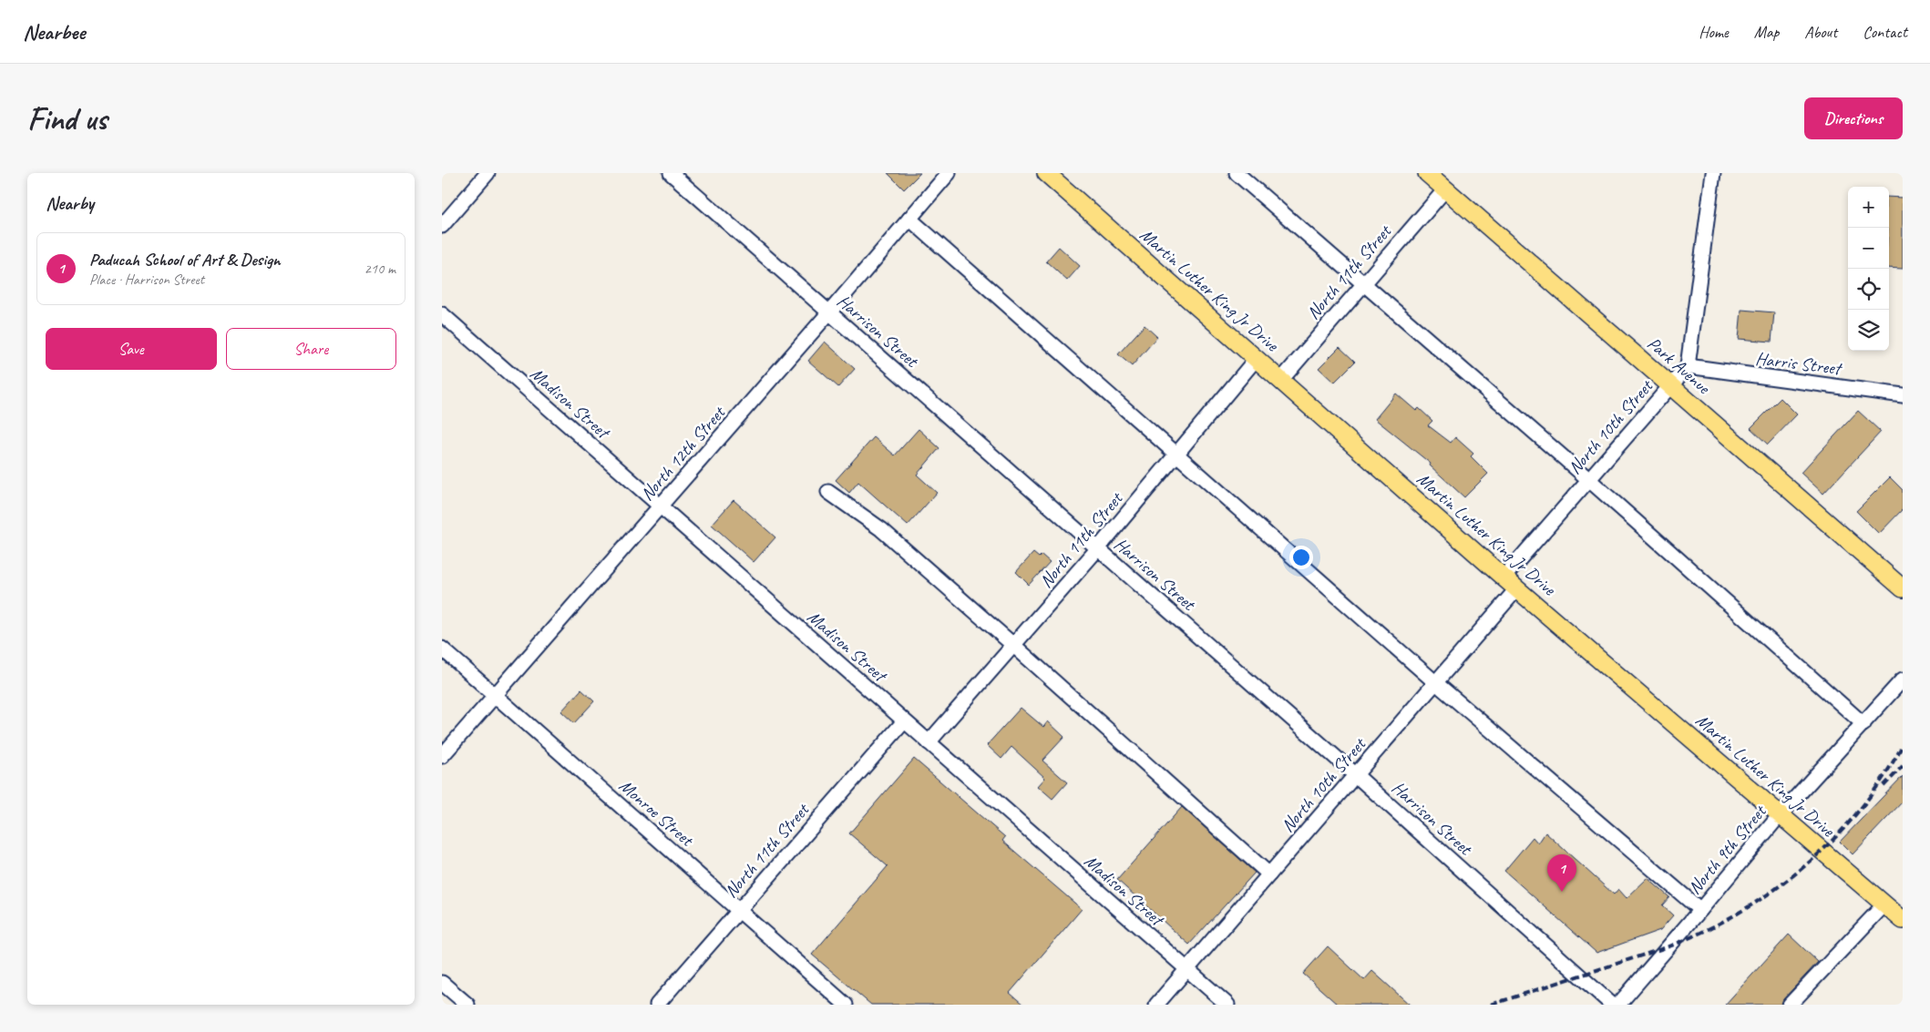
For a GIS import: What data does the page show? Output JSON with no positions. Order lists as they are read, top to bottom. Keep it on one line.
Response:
{"streets":{"main road":["Martin Luther King Jr Drive","Park Avenue"],"street":["North 11th Street","Harrison Street","Harris Street","Madison Street","North 10th Street","North 12th Street","Monroe Street","North 9th Street"]},"crossings":[["North 11th Street","Martin Luther King Jr Drive"],["North 11th Street","Harrison Street"],["North 11th Street","Park Avenue"],["North 11th Street","Madison Street"],["North 11th Street","Monroe Street"],["Martin Luther King Jr Drive","North 10th Street"],["Martin Luther King Jr Drive","North 9th Street"],["Harrison Street","North 10th Street"],["Harrison Street","North 12th Street"],["Harris Street","North 10th Street"],["Park Avenue","North 10th Street"],["Madison Street","North 10th Street"],["Madison Street","North 12th Street"],["North 12th Street","Monroe Street"]],"page":{"header":"Nearbee","nav":["Home","Map","About","Contact"],"buttons":["Directions",["Save","Share"]],"title":"Find us","heading":"Nearby","map_buttons":["+","−"],"list":[{"mark":"1","name":"Paducah School of Art & Design","note":"Place · Harrison Street","value":"210 m"}],"pins":"1"}}
